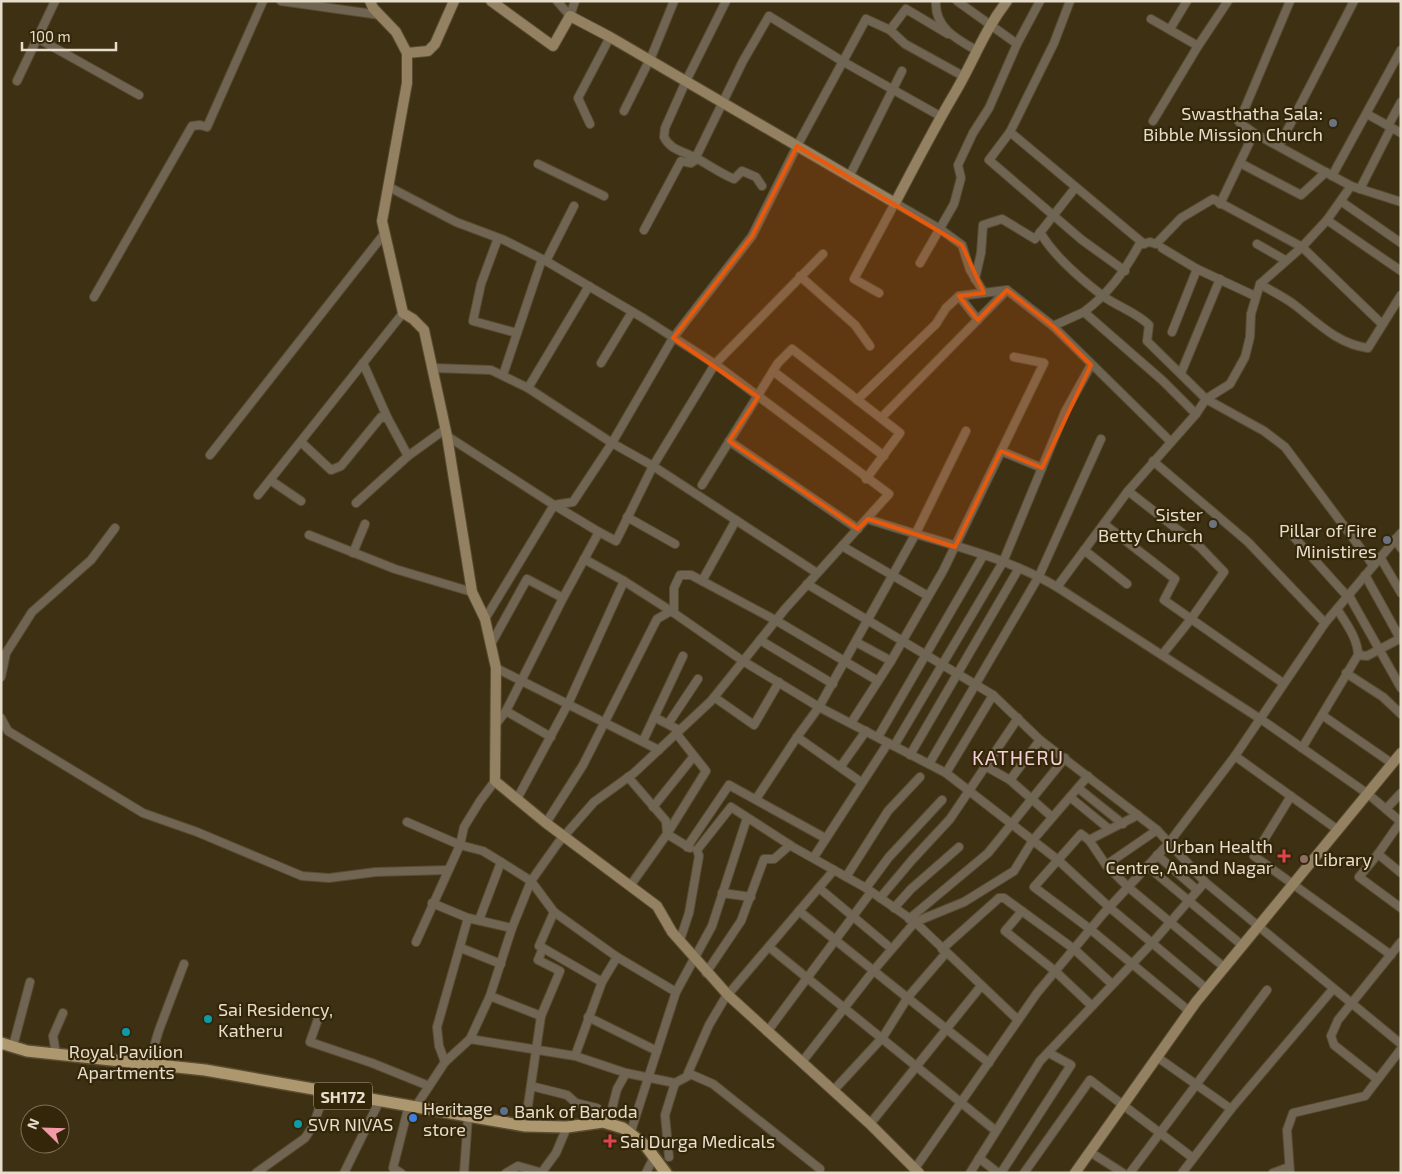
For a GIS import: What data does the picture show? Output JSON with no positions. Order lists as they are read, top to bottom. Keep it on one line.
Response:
{"streets":{"main road":["SH172"]},"districts":["KATHERU"],"places":{"other":["Swasthatha Sala: Bibble Mission Church","Sister Betty Church","Pillar of Fire Ministires","Library","Sai Residency, Katheru","Royal Pavilion Apartments","Bank of Baroda","Heritage store","SVR NIVAS"],"health":["Urban Health Centre, Anand Nagar","Sai Durga Medicals"]},"scale_bar":"100 m","north":"top left"}
